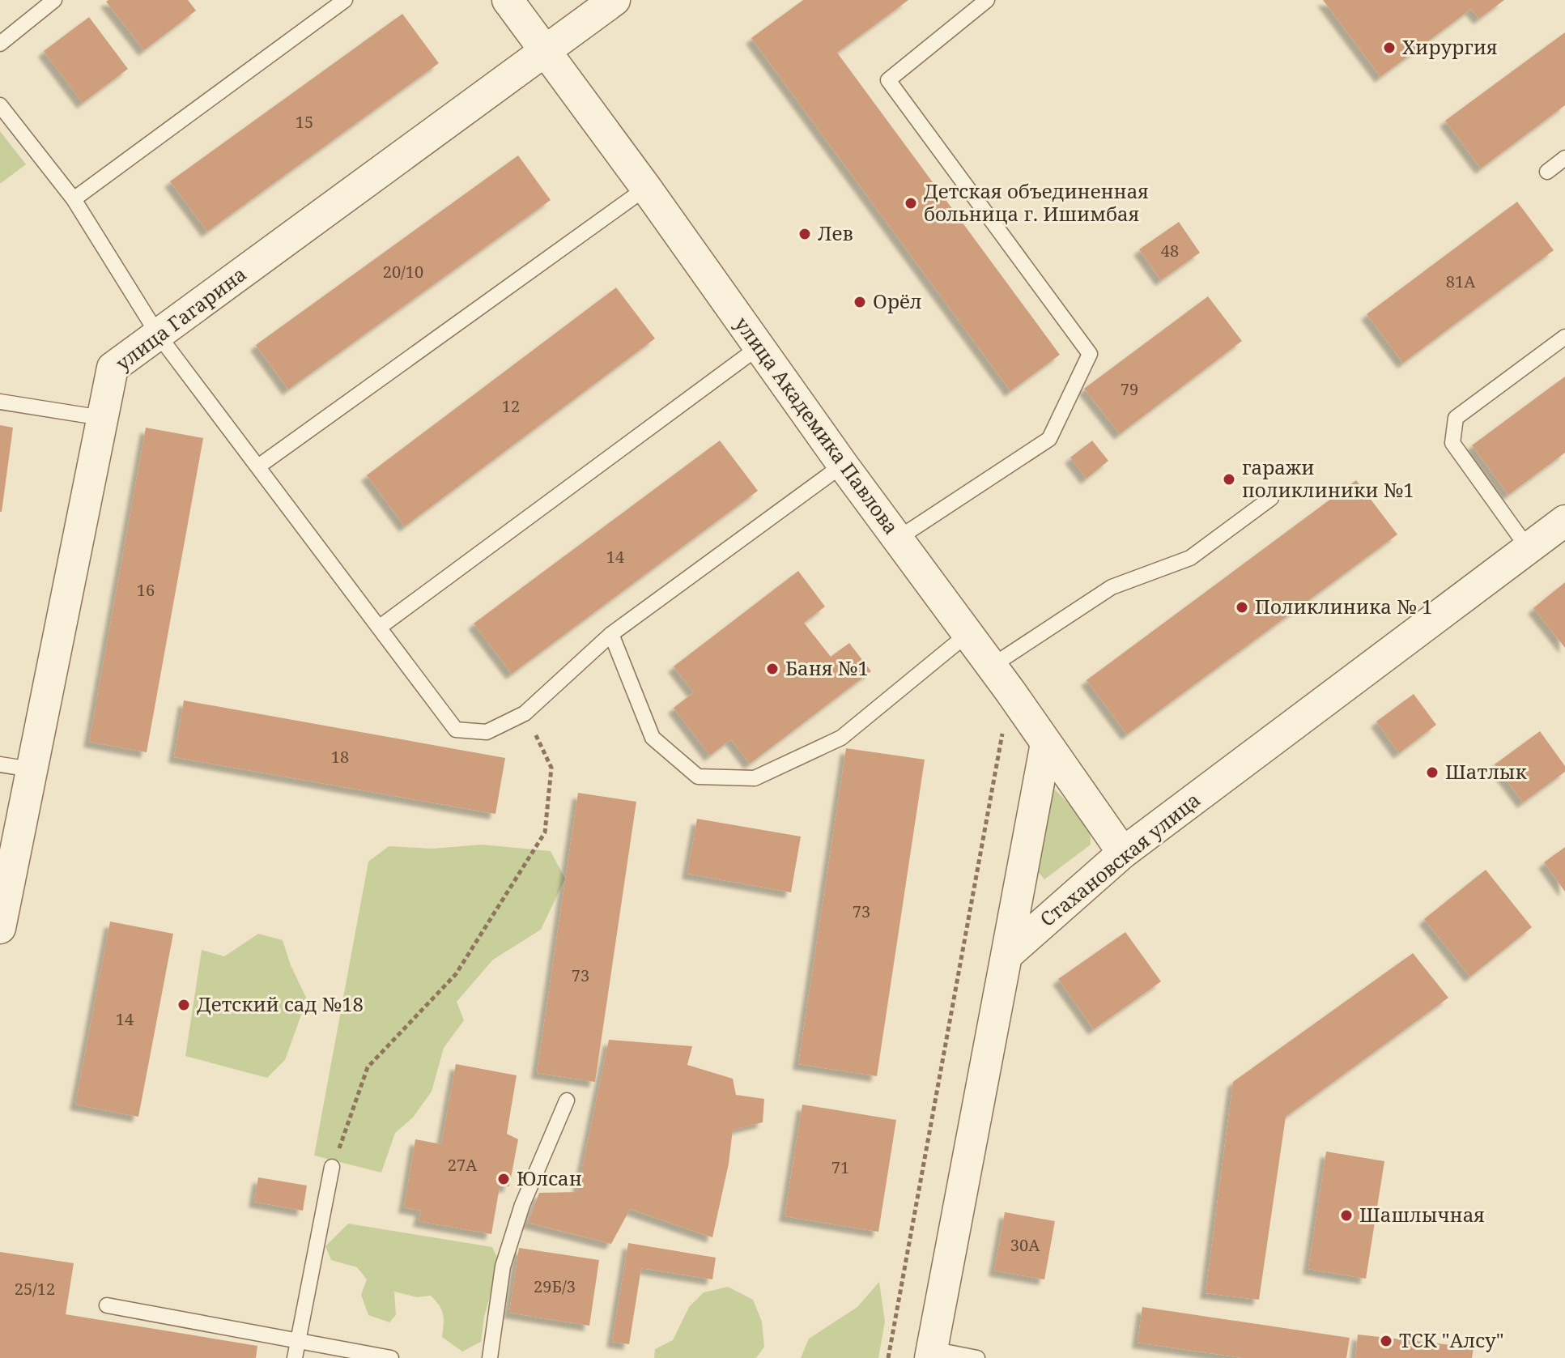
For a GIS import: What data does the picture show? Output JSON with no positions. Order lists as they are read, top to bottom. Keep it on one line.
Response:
{"streets":{"street":["улица Гагарина","улица Академика Павлова","Стахановская улица"]},"crossings":[["улица Гагарина","улица Академика Павлова"],["улица Академика Павлова","Стахановская улица"]],"places":["Хирургия","Детская объединенная больница г. Ишимбая","Лев","Орёл","гаражи поликлиники №1","Поликлиника № 1","Баня №1","Шатлык","Детский сад №18","Юлсан","Шашлычная","ТСК \"Алсу\""],"house_numbers":["15","48","20/10","81А","79","12","14","16","18","73","73","14","27А","71","30А","29Б/3","25/12"]}
